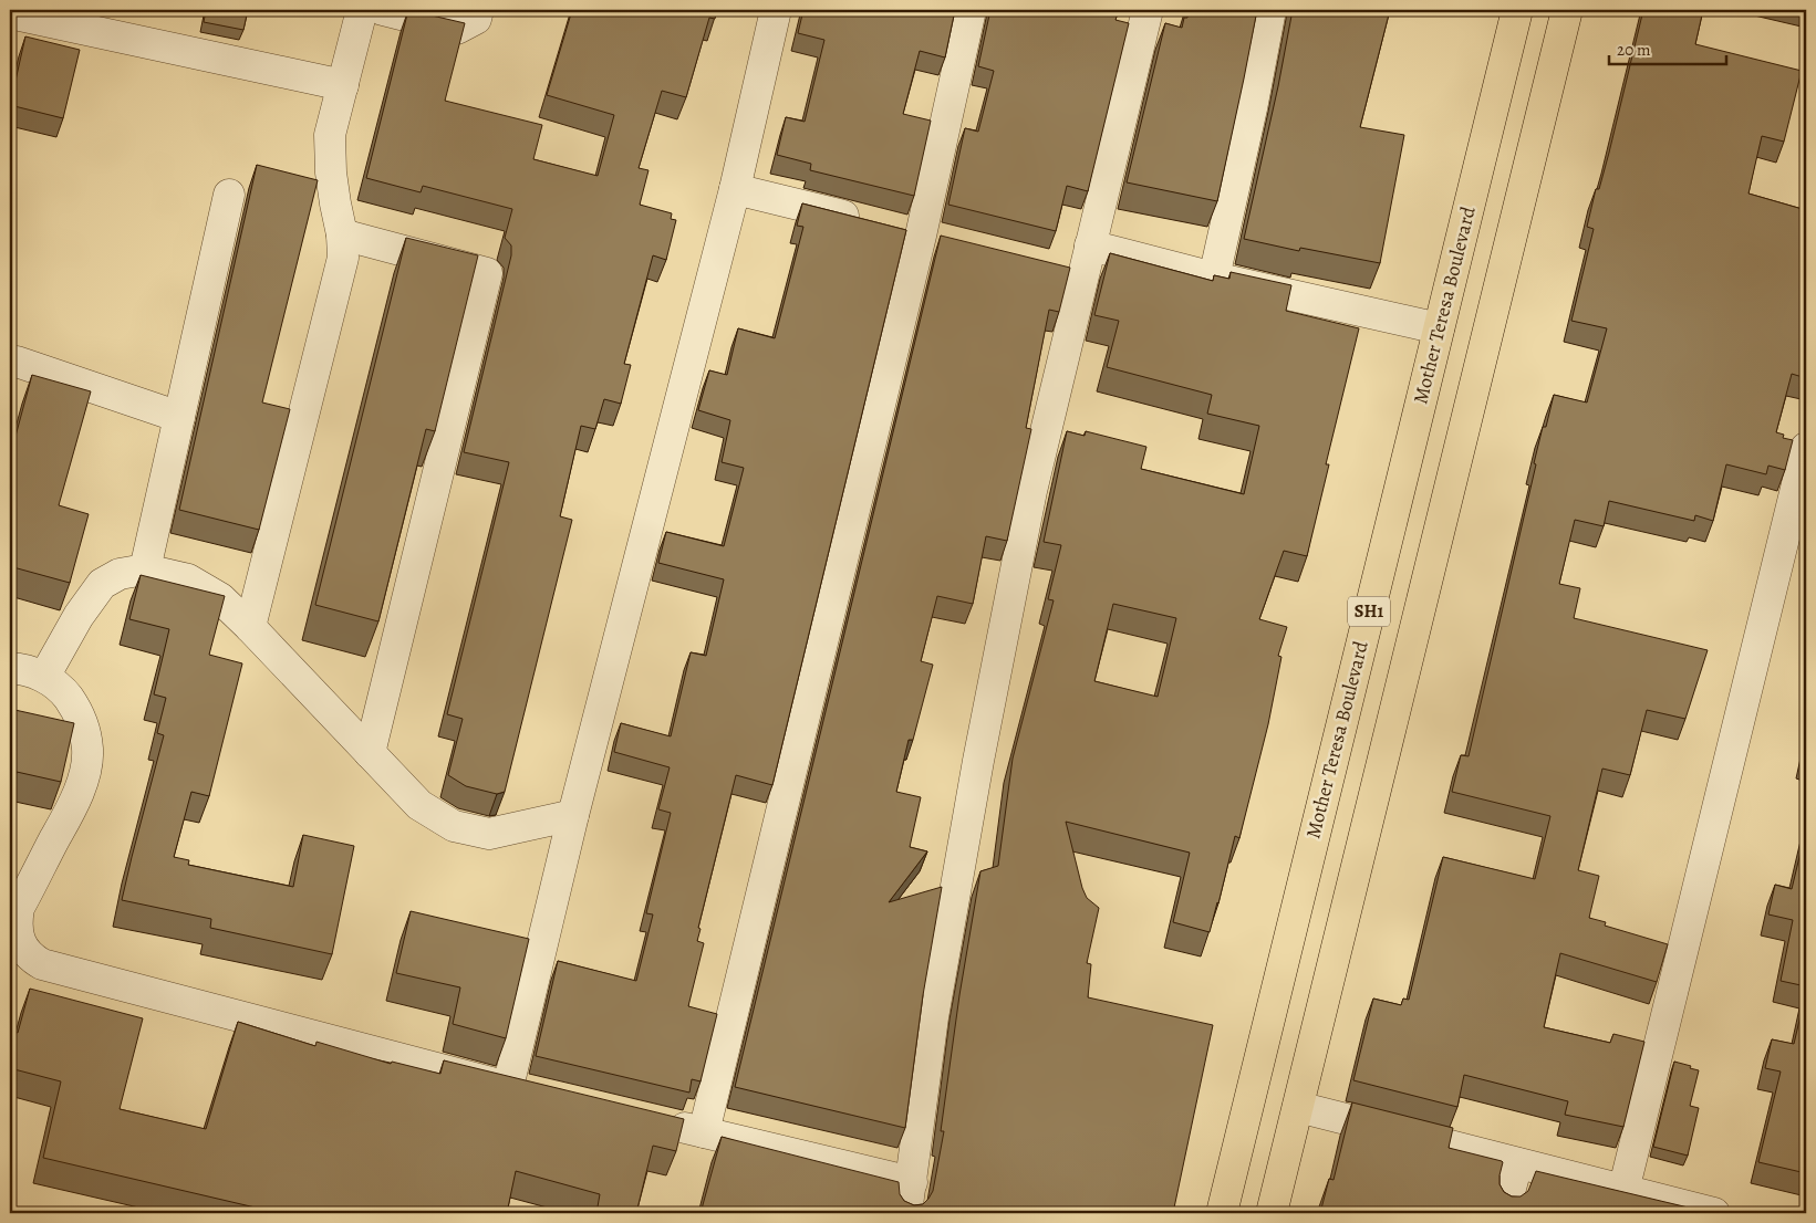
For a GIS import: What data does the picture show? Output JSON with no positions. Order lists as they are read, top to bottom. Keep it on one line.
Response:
{"streets":{"main road":["Mother Teresa Boulevard","SH1"]},"scale_bar":"20 m"}
